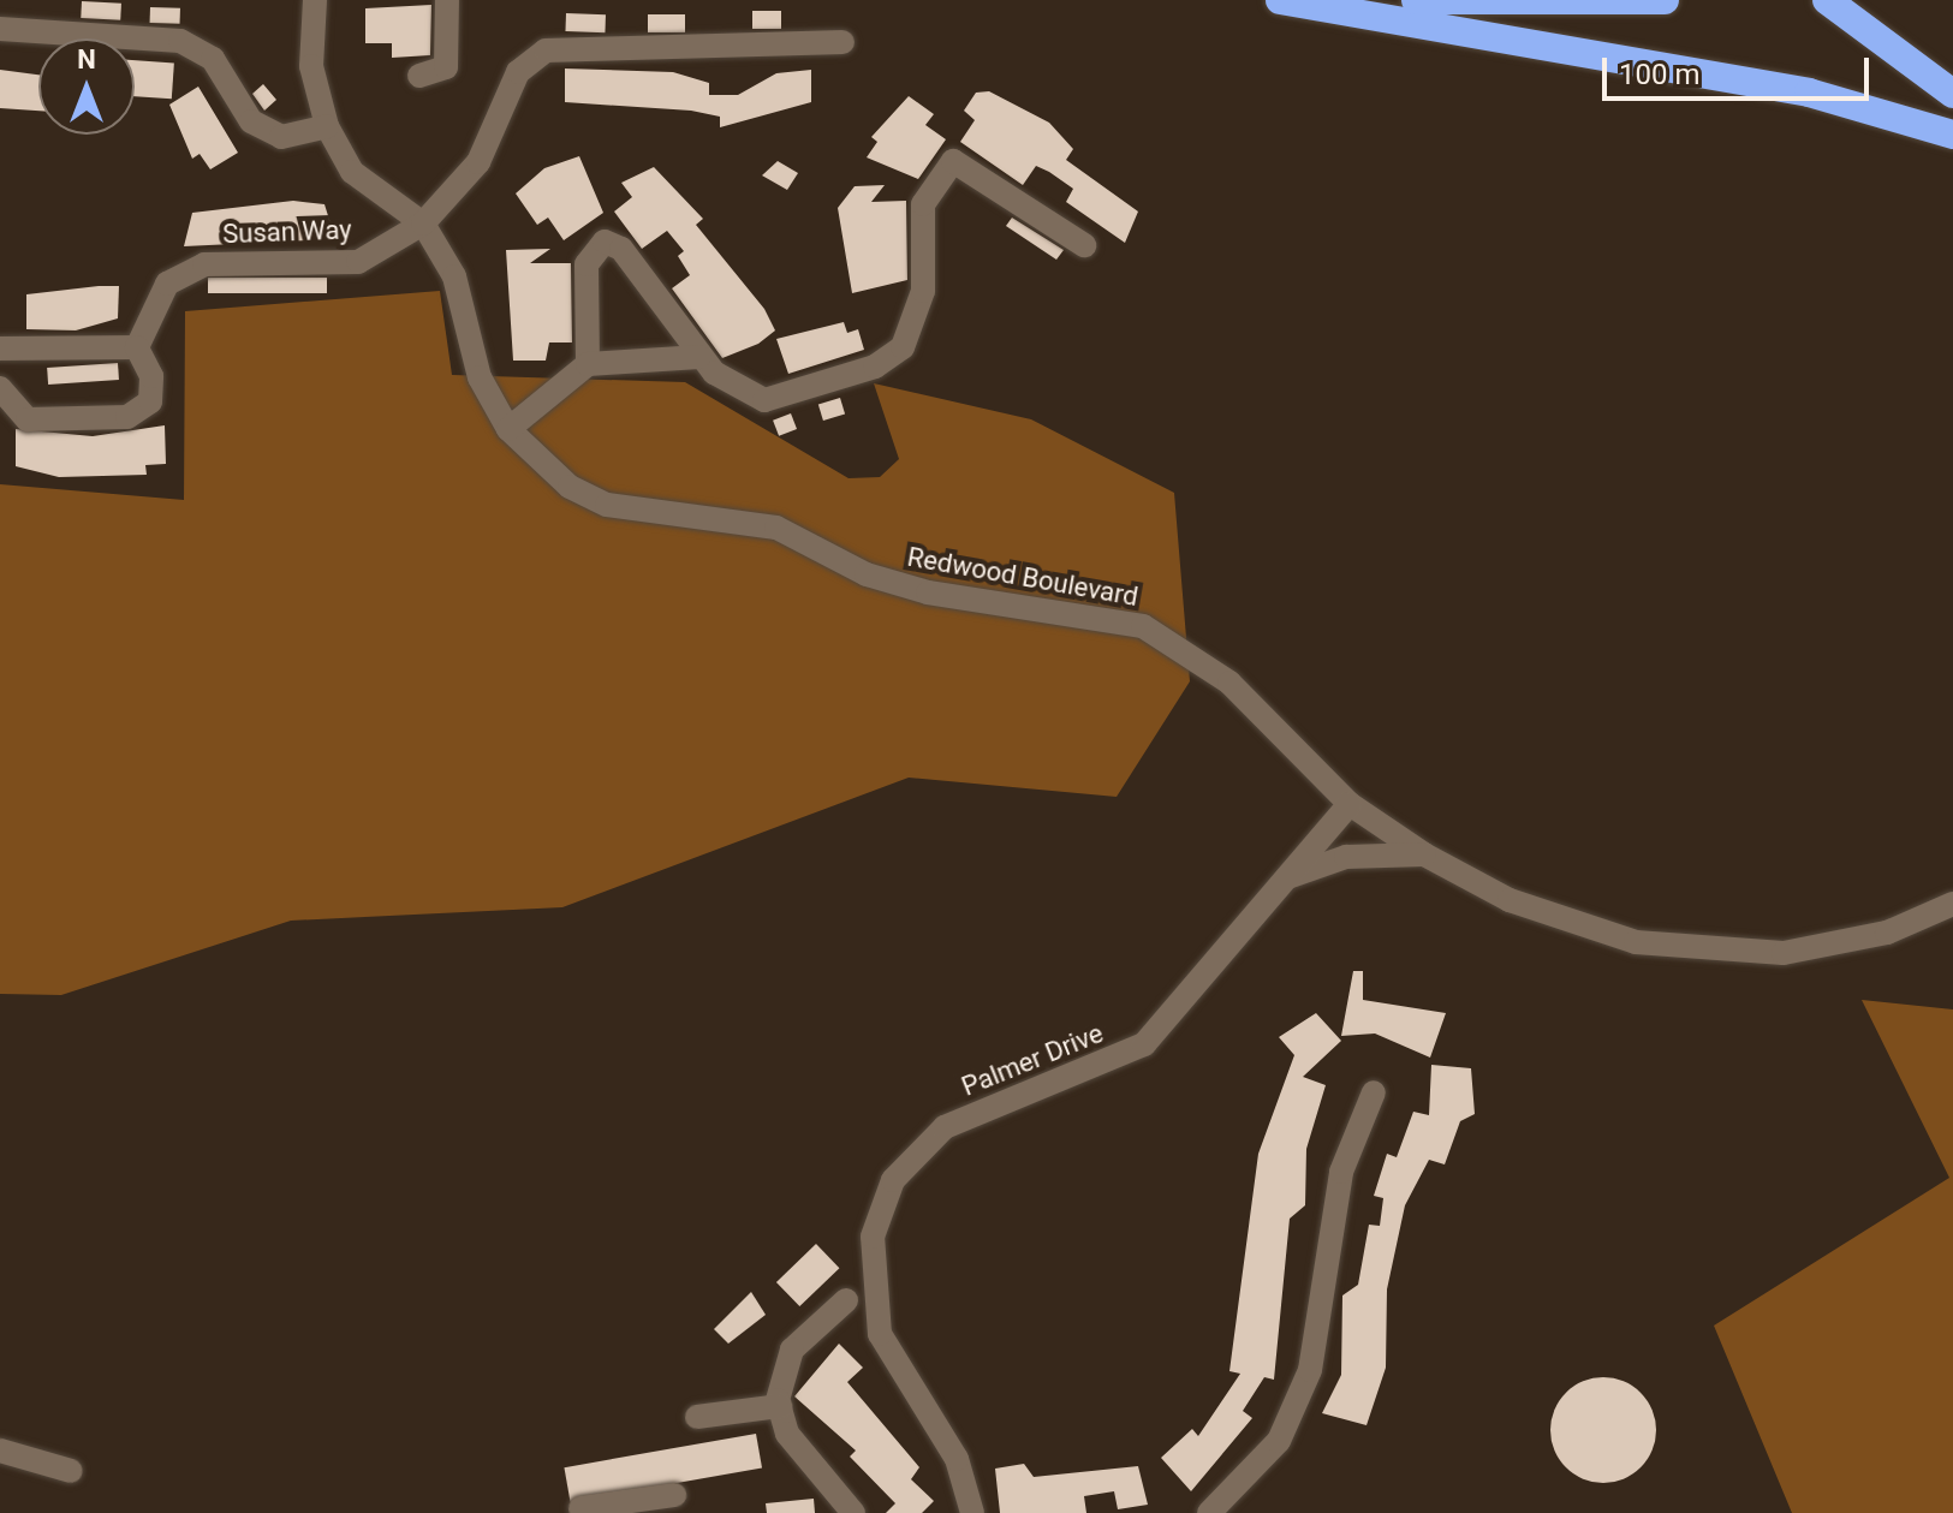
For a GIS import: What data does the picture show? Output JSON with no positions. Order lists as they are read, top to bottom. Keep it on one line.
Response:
{"streets":{"street":["Susan Way","Redwood Boulevard","Palmer Drive"]},"crossings":[["Susan Way","Redwood Boulevard"],["Redwood Boulevard","Palmer Drive"]],"scale_bar":"100 m","north":"top"}
